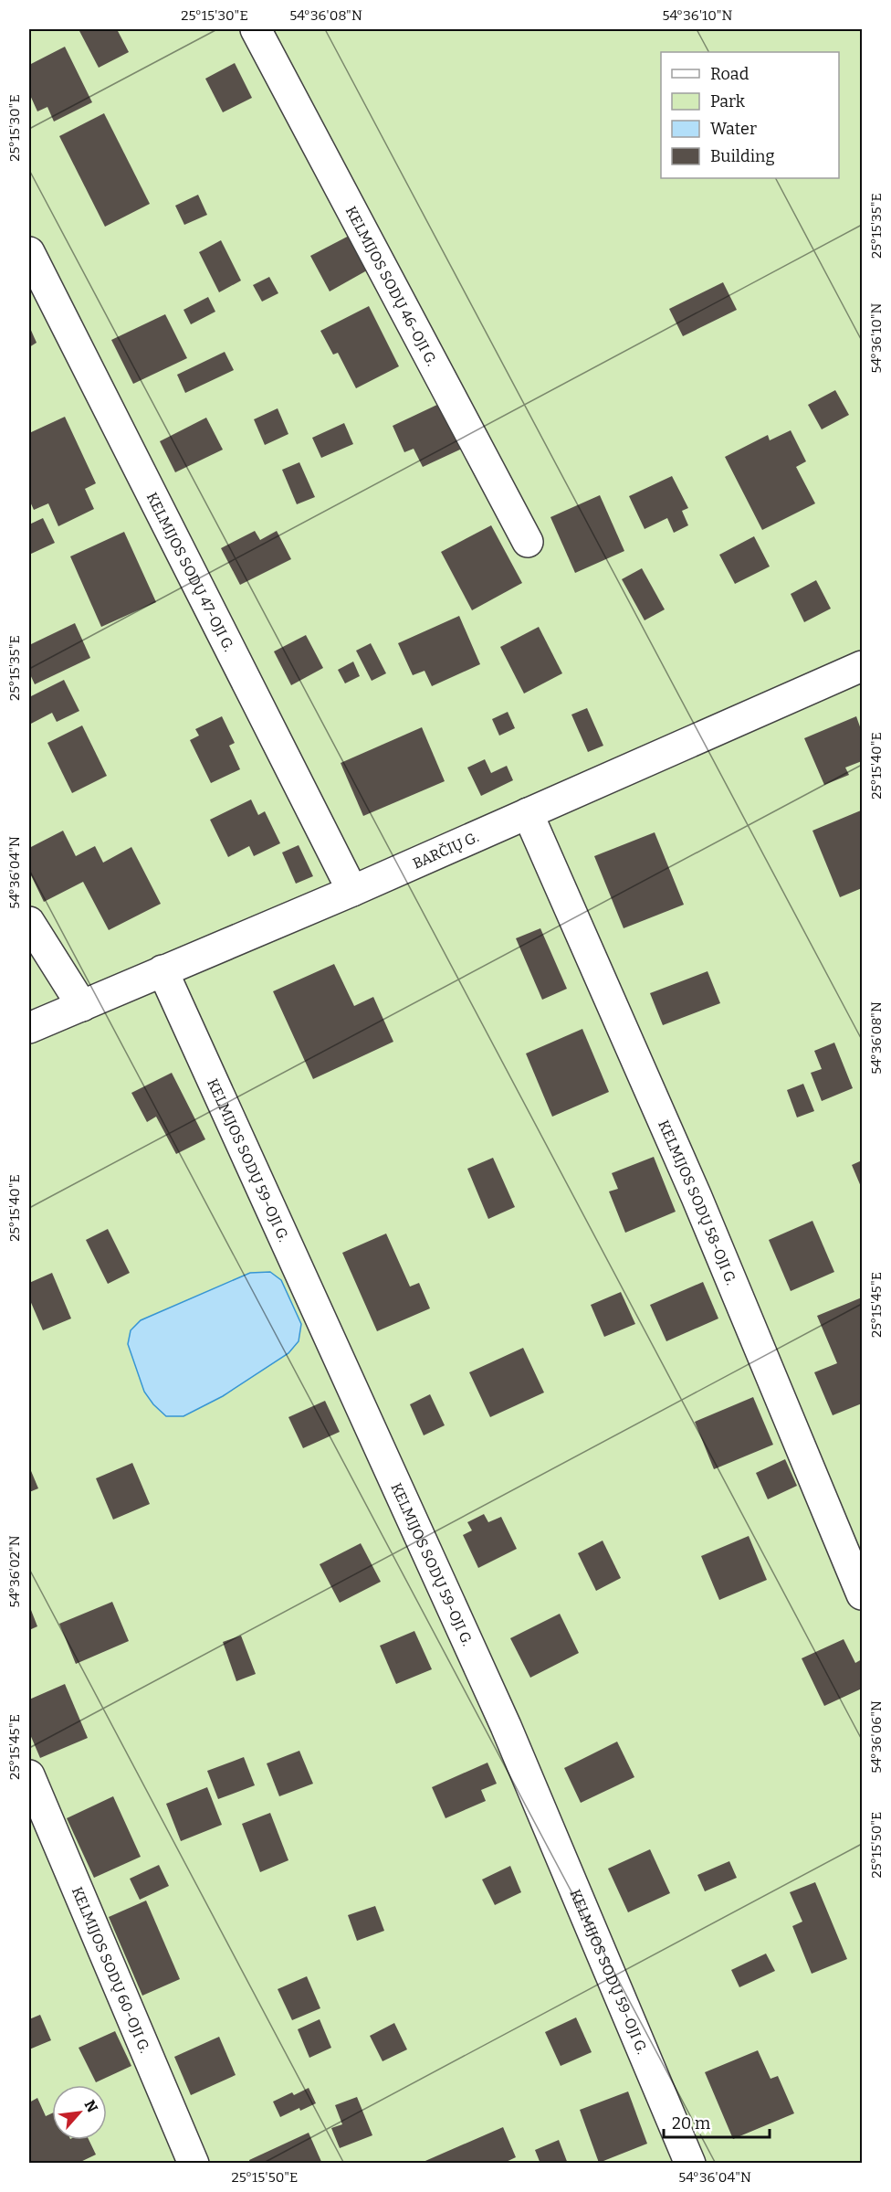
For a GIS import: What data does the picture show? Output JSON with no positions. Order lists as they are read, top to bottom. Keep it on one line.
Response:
{"streets":{"street":["KELMIJOS SODŲ 46-OJI G.","KELMIJOS SODŲ 47-OJI G.","BARČIŲ G.","KELMIJOS SODŲ 59-OJI G.","KELMIJOS SODŲ 58-OJI G.","KELMIJOS SODŲ 60-OJI G."]},"crossings":[["KELMIJOS SODŲ 47-OJI G.","BARČIŲ G."],["BARČIŲ G.","KELMIJOS SODŲ 59-OJI G."],["BARČIŲ G.","KELMIJOS SODŲ 58-OJI G."]],"legend":["Road","Park","Water","Building"],"scale_bar":"20 m","north":"top right","coordinates":["25°15'30\"E","54°36'08\"N","54°36'10\"N","25°15'35\"E","25°15'40\"E","54°36'04\"N","25°15'45\"E","54°36'02\"N","54°36'06\"N","25°15'50\"E"]}
